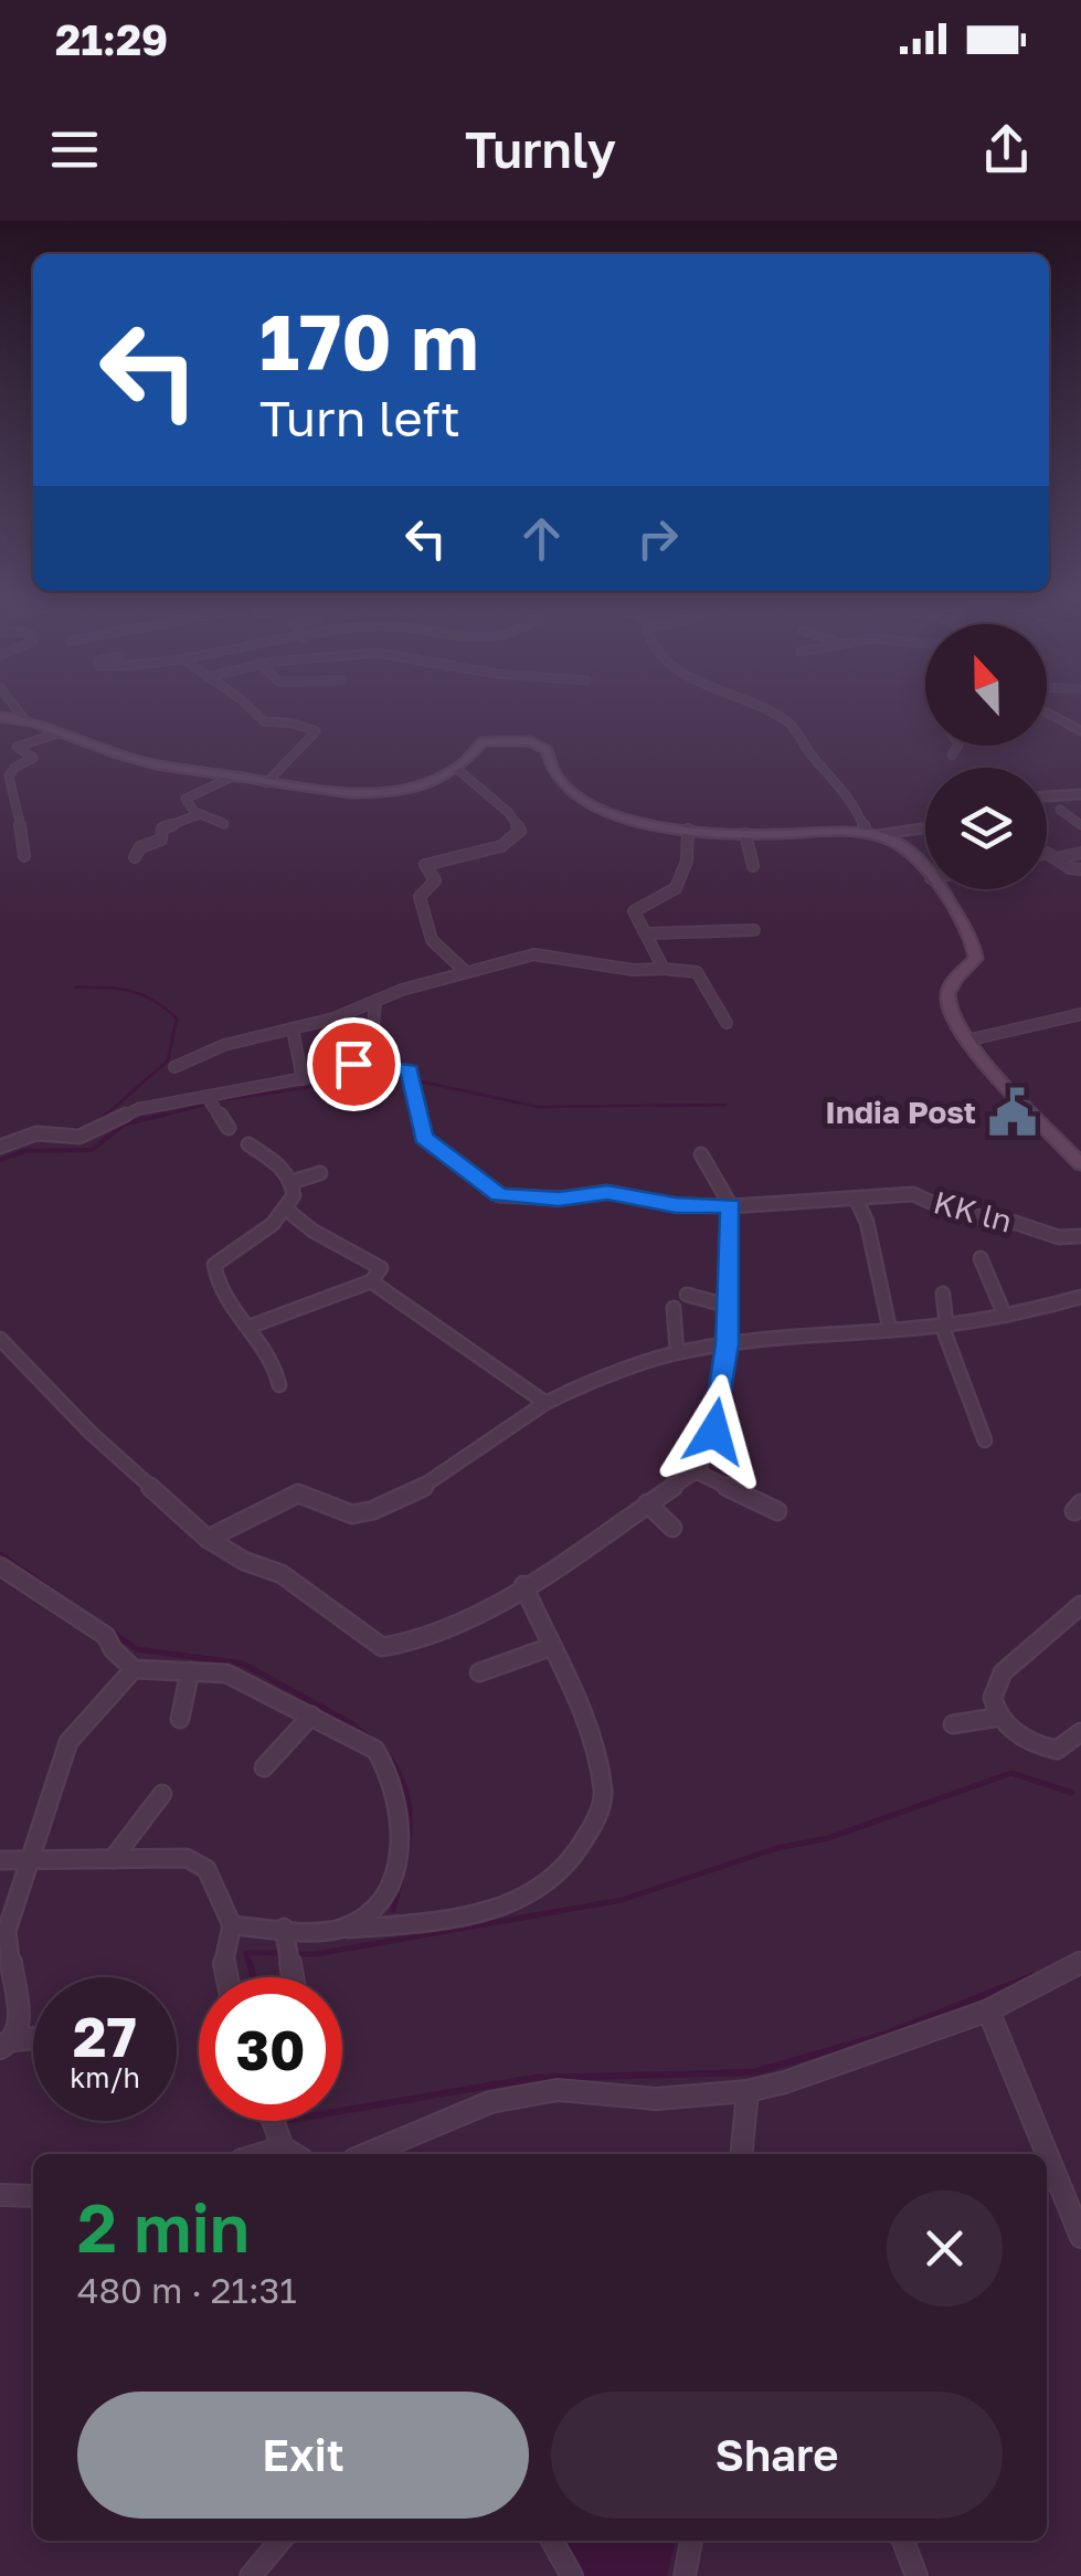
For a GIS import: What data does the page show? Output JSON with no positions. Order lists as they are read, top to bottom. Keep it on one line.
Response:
{"streets":{"street":["KK ln"]},"places":{"public building":["India Post"]},"north":"top","page":{"status":"21:29","header":"Turnly","turn":["170 m","Turn left"],"speed":"27 km/h","limit":"30","heading":["2 min","480 m · 21:31"],"buttons":["Exit","Share"]}}
